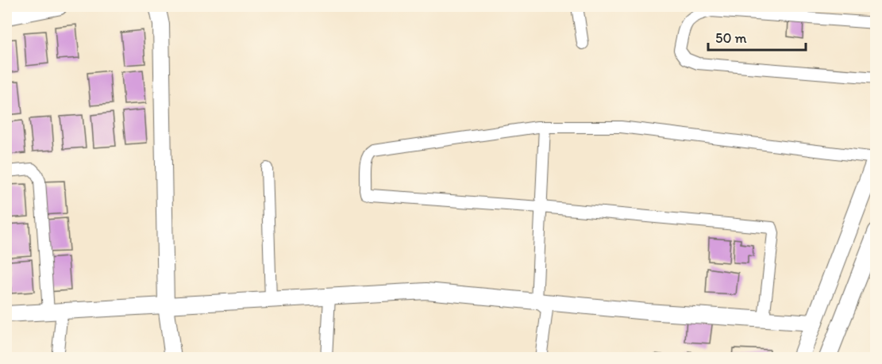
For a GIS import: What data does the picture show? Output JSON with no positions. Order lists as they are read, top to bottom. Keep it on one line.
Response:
{"scale_bar":"50 m"}
